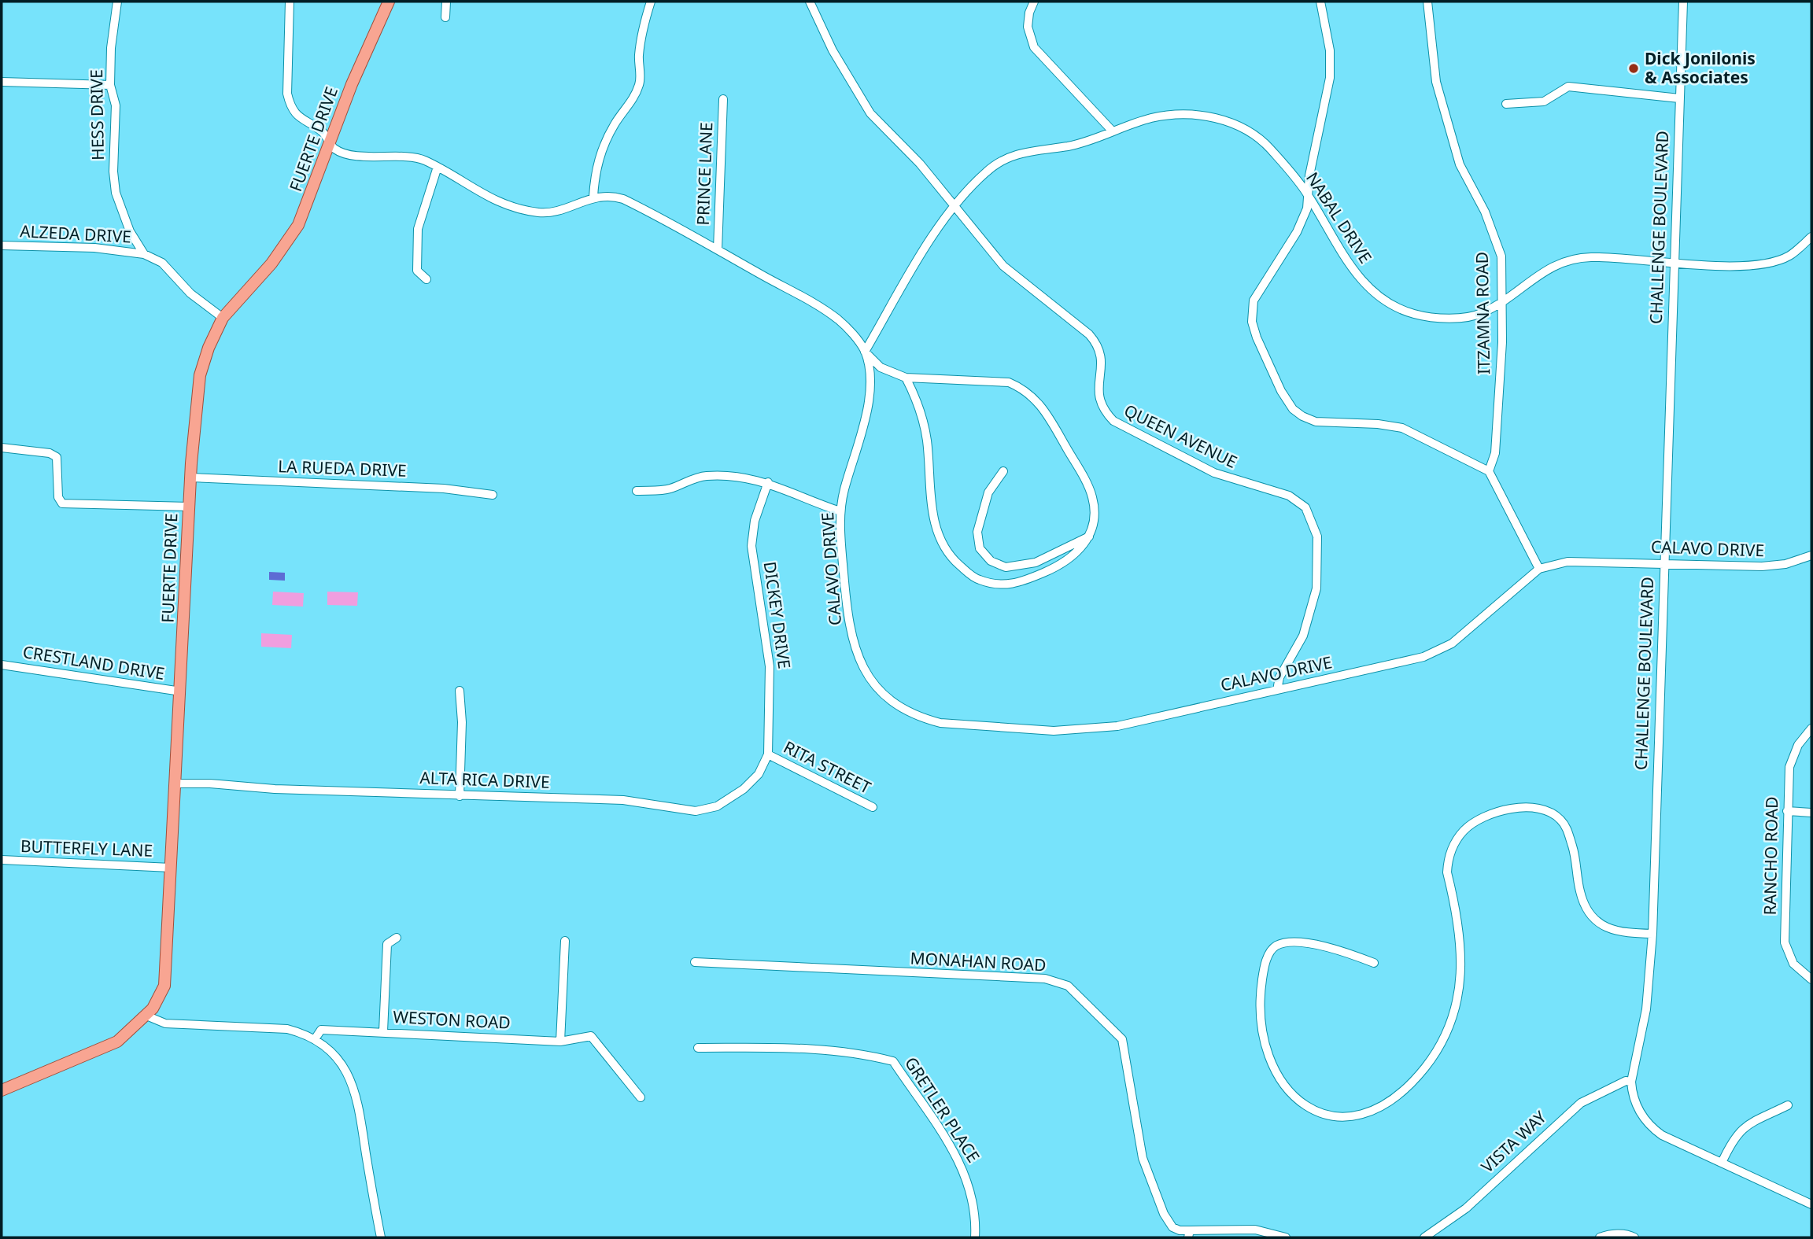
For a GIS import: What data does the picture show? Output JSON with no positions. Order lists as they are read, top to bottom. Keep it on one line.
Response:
{"streets":{"main road":["FUERTE DRIVE"],"street":["HESS DRIVE","PRINCE LANE","NABAL DRIVE","CHALLENGE BOULEVARD","ALZEDA DRIVE","ITZAMNA ROAD","QUEEN AVENUE","LA RUEDA DRIVE","CALAVO DRIVE","DICKEY DRIVE","CRESTLAND DRIVE","RITA STREET","ALTA RICA DRIVE","BUTTERFLY LANE","RANCHO ROAD","MONAHAN ROAD","WESTON ROAD","GRETLER PLACE","VISTA WAY"]},"crossings":[["HESS DRIVE","ALZEDA DRIVE"],["FUERTE DRIVE","ALZEDA DRIVE"],["FUERTE DRIVE","LA RUEDA DRIVE"],["FUERTE DRIVE","CRESTLAND DRIVE"],["FUERTE DRIVE","ALTA RICA DRIVE"],["FUERTE DRIVE","BUTTERFLY LANE"],["NABAL DRIVE","CHALLENGE BOULEVARD"],["NABAL DRIVE","ITZAMNA ROAD"],["NABAL DRIVE","QUEEN AVENUE"],["NABAL DRIVE","CALAVO DRIVE"],["CHALLENGE BOULEVARD","CALAVO DRIVE"],["CHALLENGE BOULEVARD","VISTA WAY"],["QUEEN AVENUE","CALAVO DRIVE"],["DICKEY DRIVE","RITA STREET"],["DICKEY DRIVE","ALTA RICA DRIVE"],["RITA STREET","ALTA RICA DRIVE"]],"places":["Dick Jonilonis & Associates"]}
